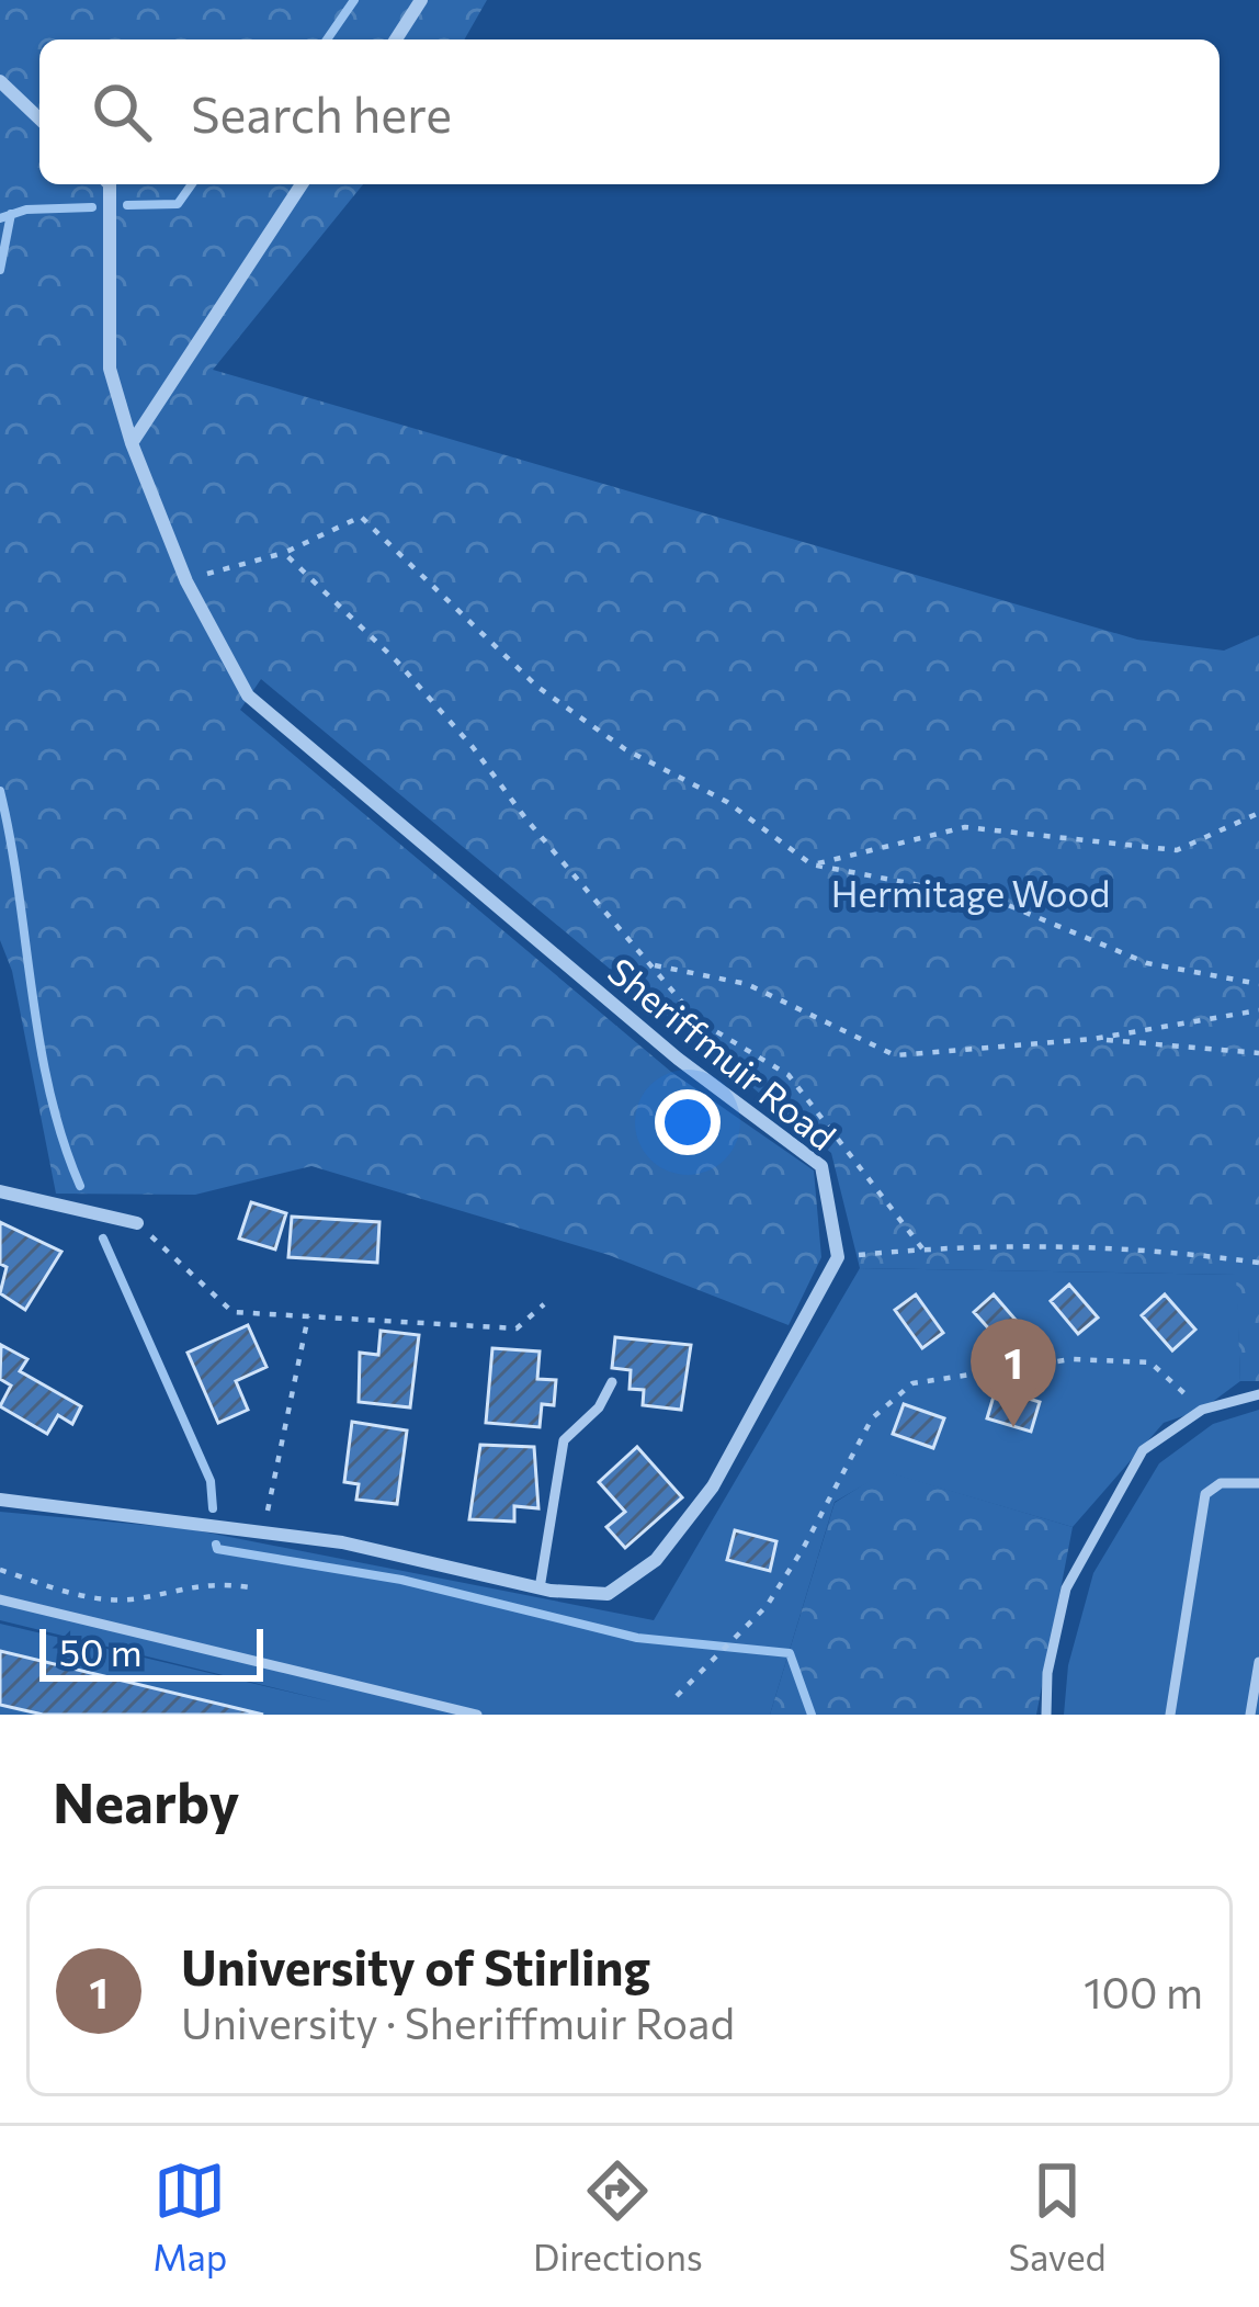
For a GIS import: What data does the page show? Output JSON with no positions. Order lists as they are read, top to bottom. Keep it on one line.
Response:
{"streets":{"street":["Sheriffmuir Road"]},"parks":["Hermitage Wood"],"scale_bar":"50 m","page":{"search":"Search here","pins":"1","scale":"50 m","heading":"Nearby","list":[{"mark":"1","name":"University of Stirling","note":"University · Sheriffmuir Road","value":"100 m"}],"nav":["Map","Directions","Saved"]}}
